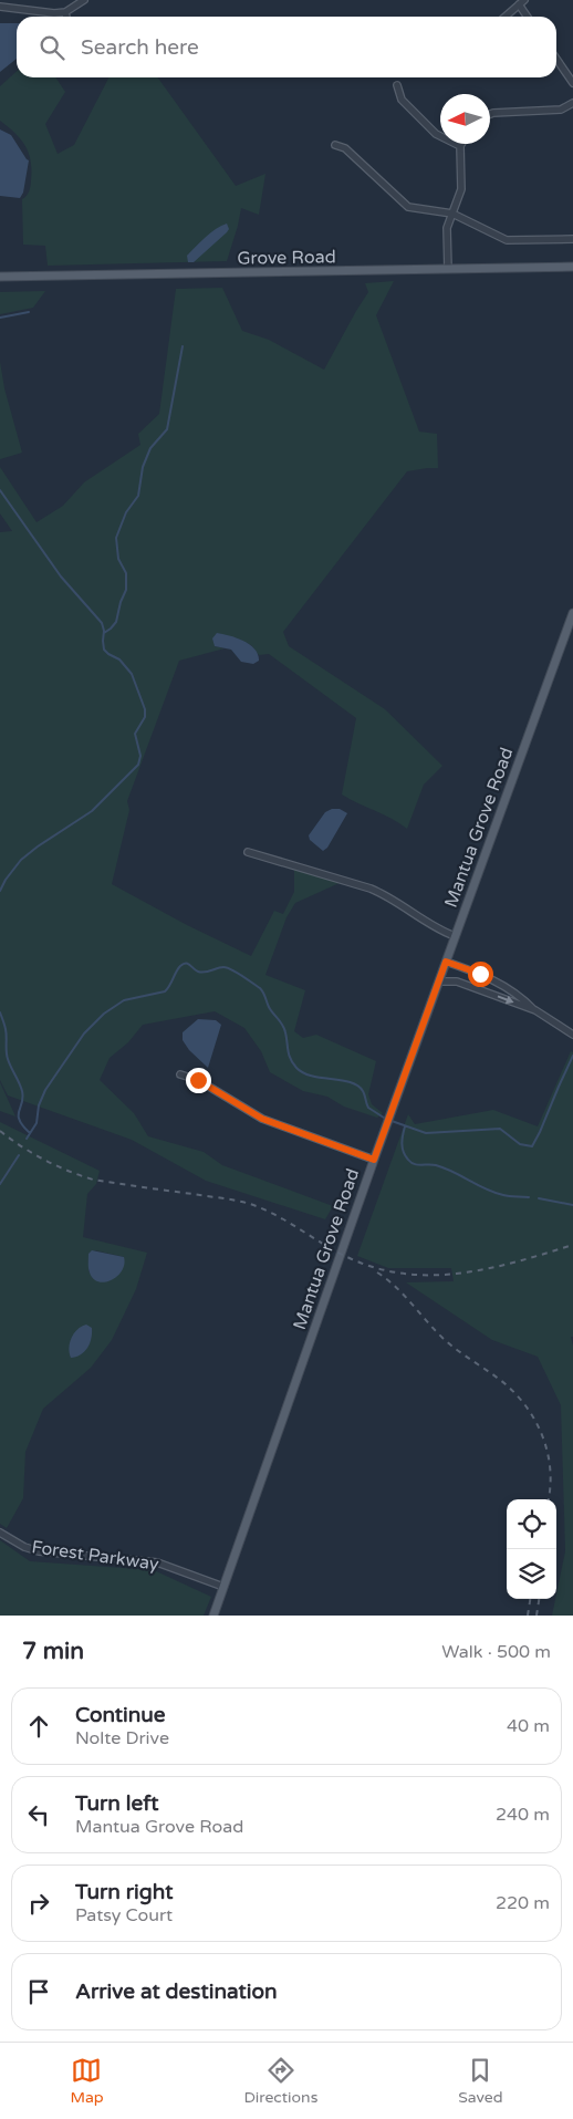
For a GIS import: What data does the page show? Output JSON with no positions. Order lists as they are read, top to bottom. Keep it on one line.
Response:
{"streets":{"main road":["Grove Road","Mantua Grove Road"],"street":["Forest Parkway"]},"crossings":[["Mantua Grove Road","Forest Parkway"]],"north":"left","page":{"search":"Search here","heading":["7 min","Walk · 500 m"],"list":[["Continue","Nolte Drive","40 m"],["Turn left","Mantua Grove Road","240 m"],["Turn right","Patsy Court","220 m"],"Arrive at destination"],"nav":["Map","Directions","Saved"]}}
